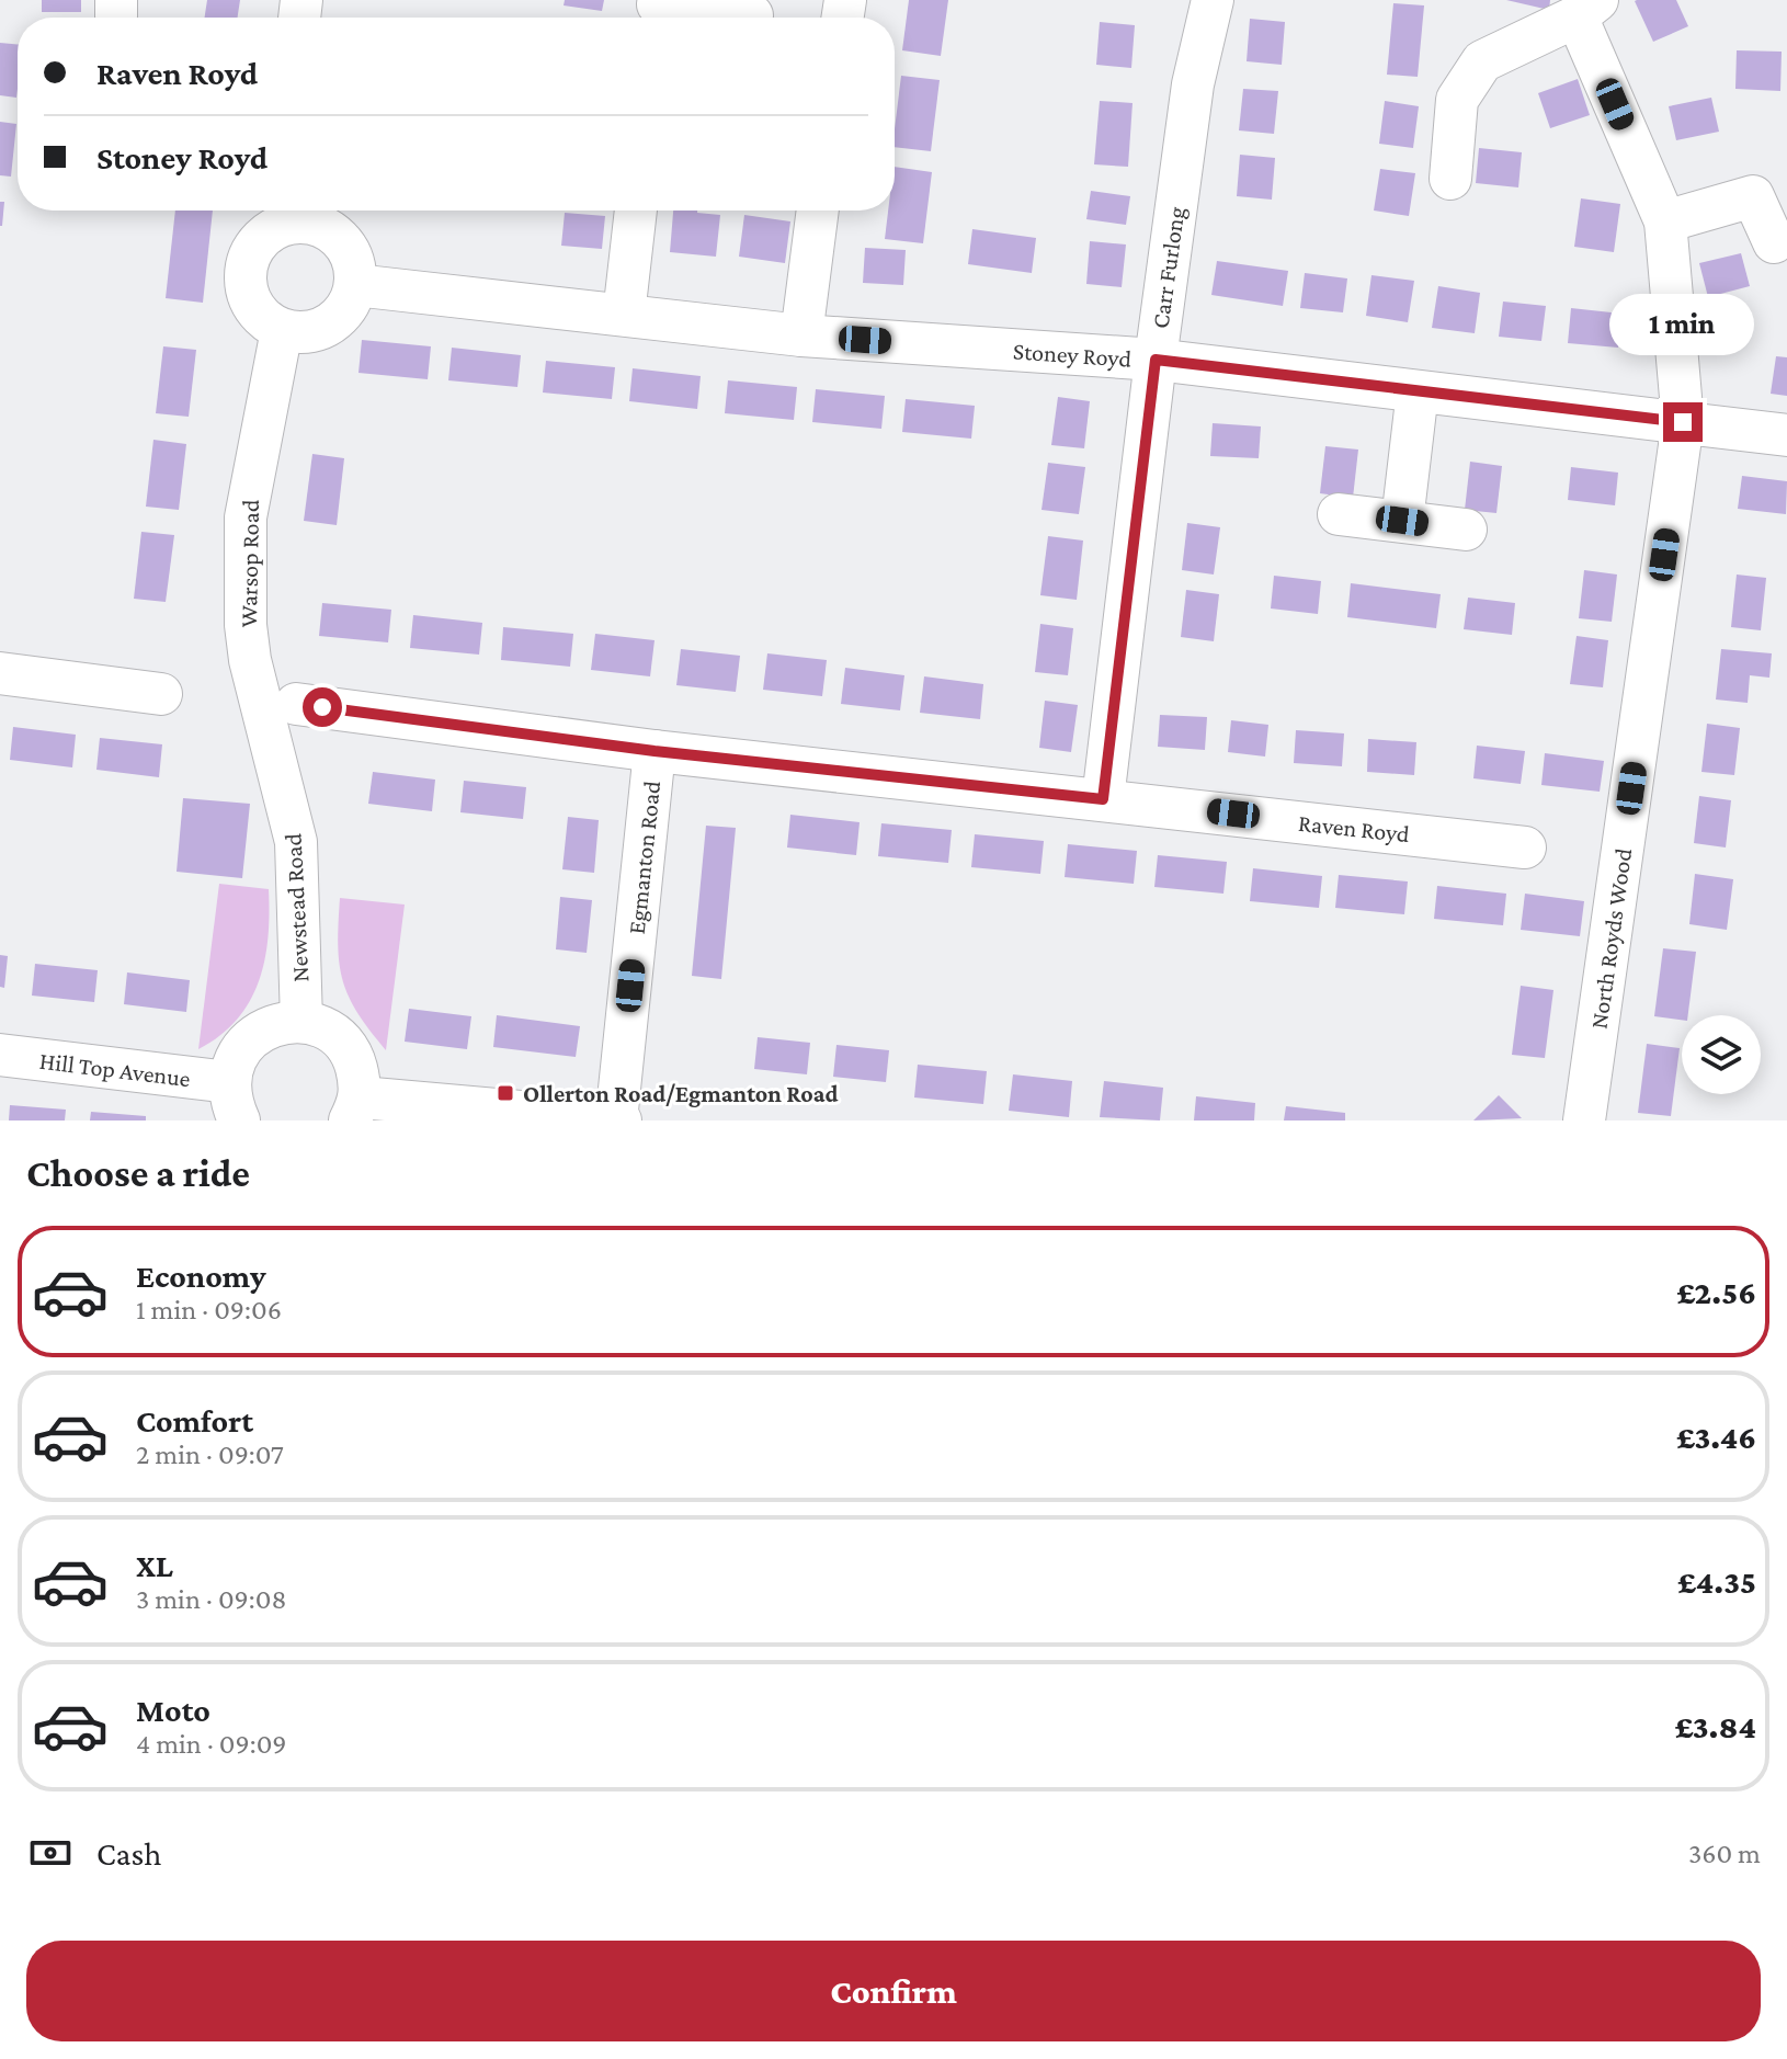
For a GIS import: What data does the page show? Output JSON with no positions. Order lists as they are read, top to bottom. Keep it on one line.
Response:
{"streets":{"street":["Carr Furlong","Stoney Royd","Warsop Road","Raven Royd","Egmanton Road","Newstead Road","North Royds Wood","Hill Top Avenue"]},"crossings":[["Carr Furlong","Stoney Royd"],["Carr Furlong","Raven Royd"],["Stoney Royd","Warsop Road"],["Stoney Royd","North Royds Wood"],["Warsop Road","Raven Royd"],["Warsop Road","Newstead Road"],["Raven Royd","Egmanton Road"],["Raven Royd","Newstead Road"]],"places":{"transit":["Ollerton Road/Egmanton Road"]},"page":{"banner":["Raven Royd","Stoney Royd"],"bubble":"1 min","heading":"Choose a ride","list":[{"name":"Economy","note":"1 min · 09:06","value":"£2.56"},{"name":"Comfort","note":"2 min · 09:07","value":"£3.46"},{"name":"XL","note":"3 min · 09:08","value":"£4.35"},{"name":"Moto","note":"4 min · 09:09","value":"£3.84"}],"pay":["Cash","360 m"],"buttons":"Confirm"}}
